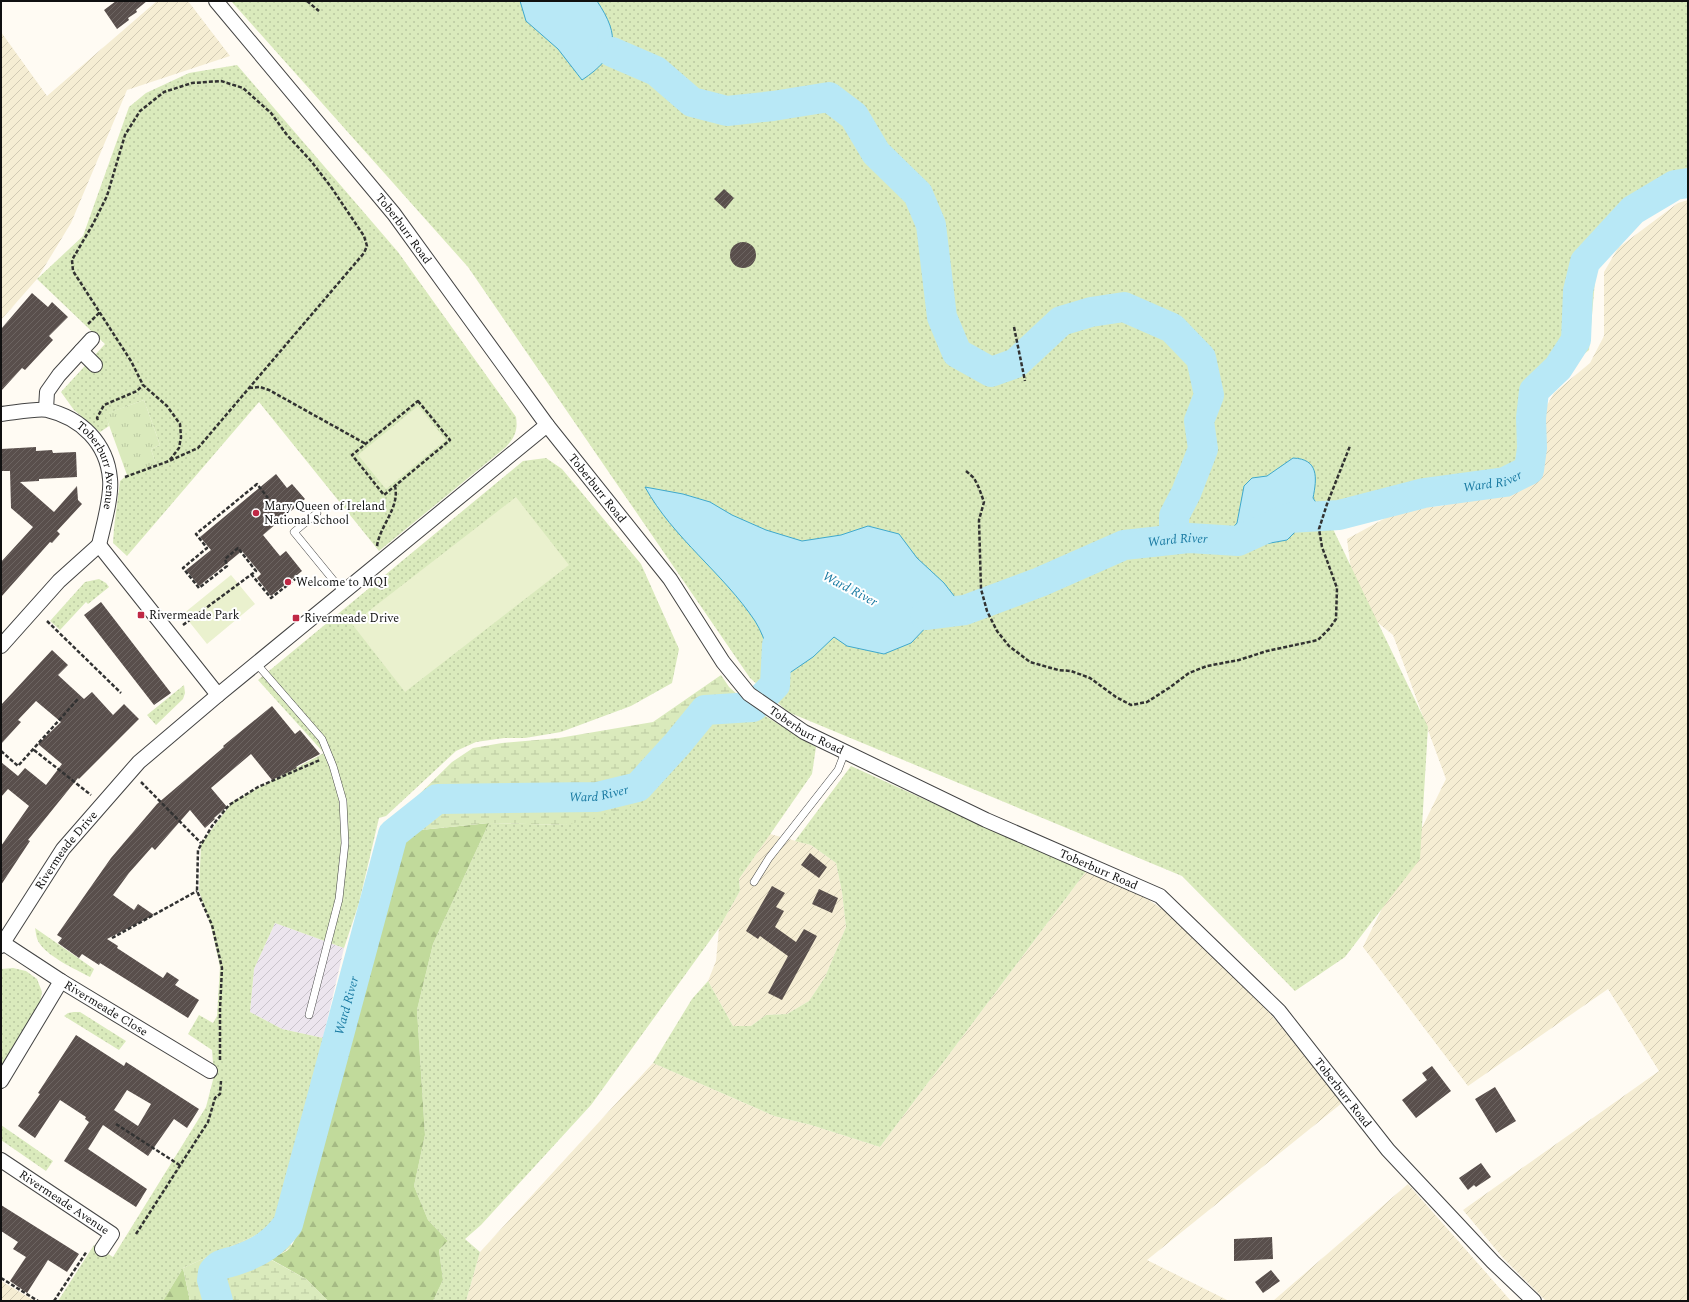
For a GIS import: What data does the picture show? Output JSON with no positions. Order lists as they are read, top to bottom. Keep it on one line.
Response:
{"streets":{"street":["Toberburr Road","Toberburr Avenue","Rivermeade Drive","Rivermeade Close","Rivermeade Avenue"]},"crossings":[["Toberburr Road","Rivermeade Drive"],["Rivermeade Drive","Rivermeade Close"]],"water":["Ward River"],"places":{"other":["Mary Queen of Ireland National School","Welcome to MQI"],"transit":["Rivermeade Park","Rivermeade Drive"]}}
